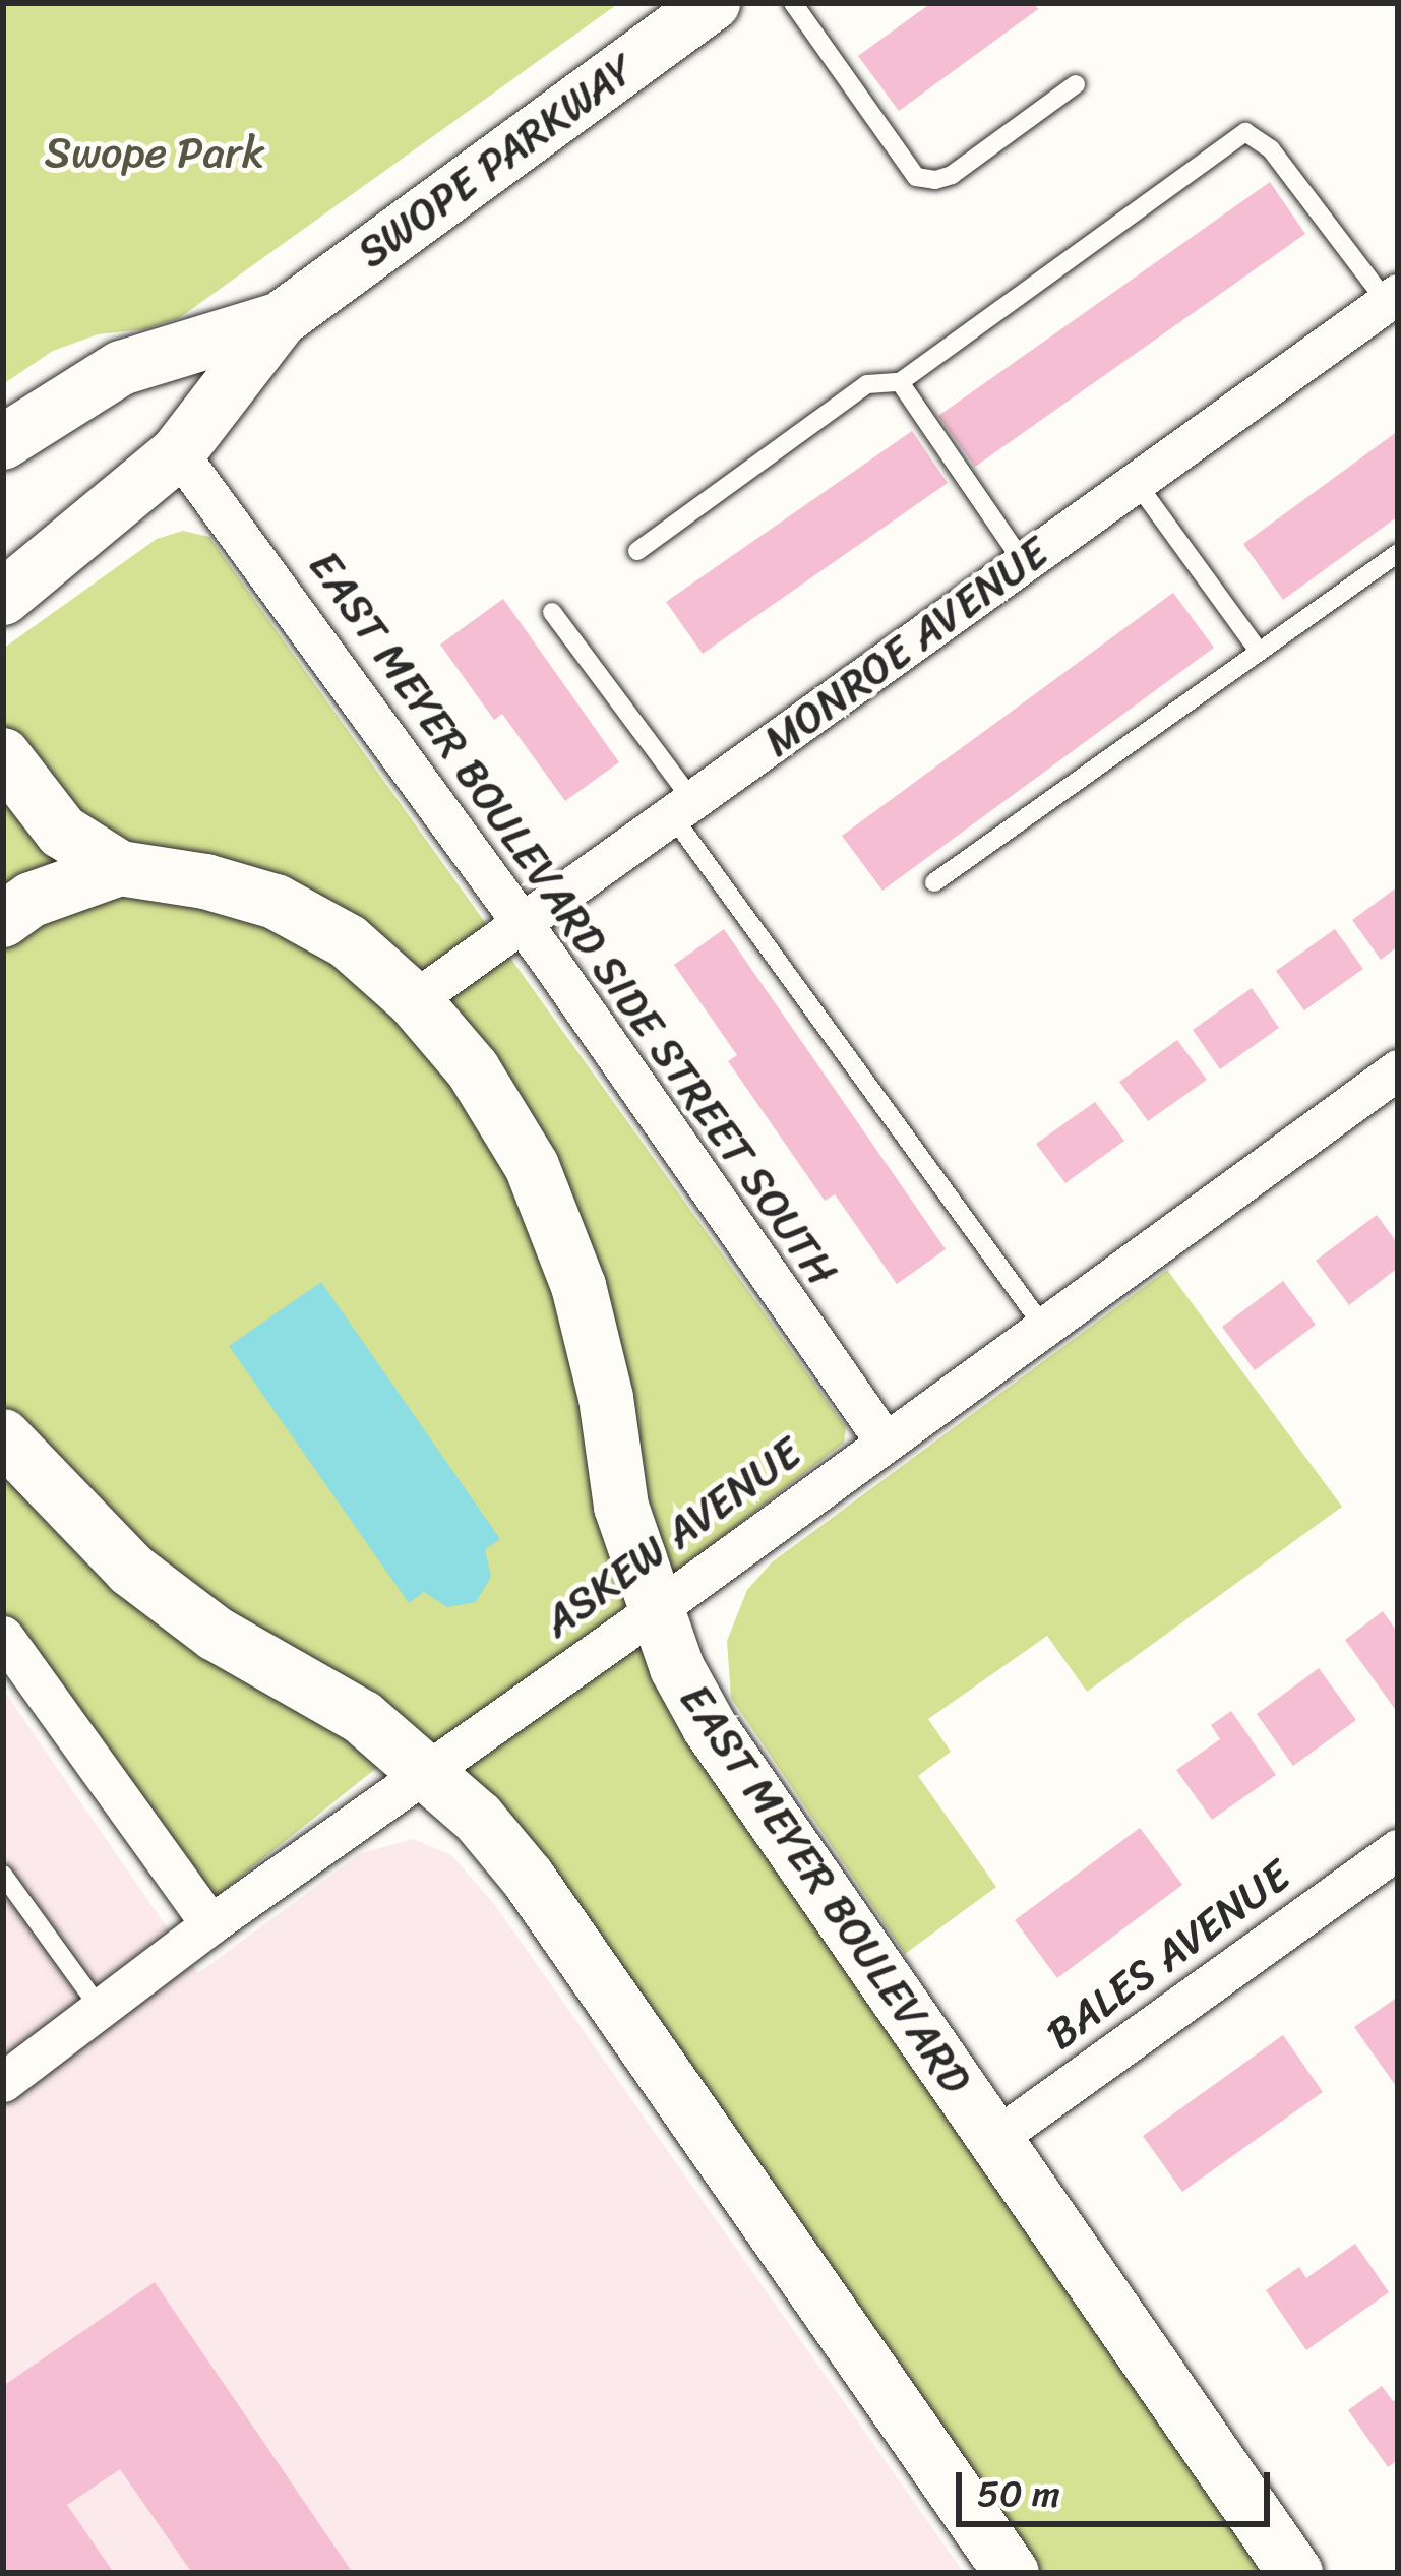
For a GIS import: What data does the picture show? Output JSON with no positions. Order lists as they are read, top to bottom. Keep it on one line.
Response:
{"streets":{"main road":["SWOPE PARKWAY","EAST MEYER BOULEVARD"],"street":["MONROE AVENUE","EAST MEYER BOULEVARD SIDE STREET SOUTH","ASKEW AVENUE","BALES AVENUE"]},"crossings":[["SWOPE PARKWAY","EAST MEYER BOULEVARD SIDE STREET SOUTH"],["MONROE AVENUE","EAST MEYER BOULEVARD SIDE STREET SOUTH"],["MONROE AVENUE","EAST MEYER BOULEVARD"],["EAST MEYER BOULEVARD SIDE STREET SOUTH","ASKEW AVENUE"],["ASKEW AVENUE","EAST MEYER BOULEVARD"],["EAST MEYER BOULEVARD","BALES AVENUE"]],"parks":["Swope Park"],"scale_bar":"50 m"}
